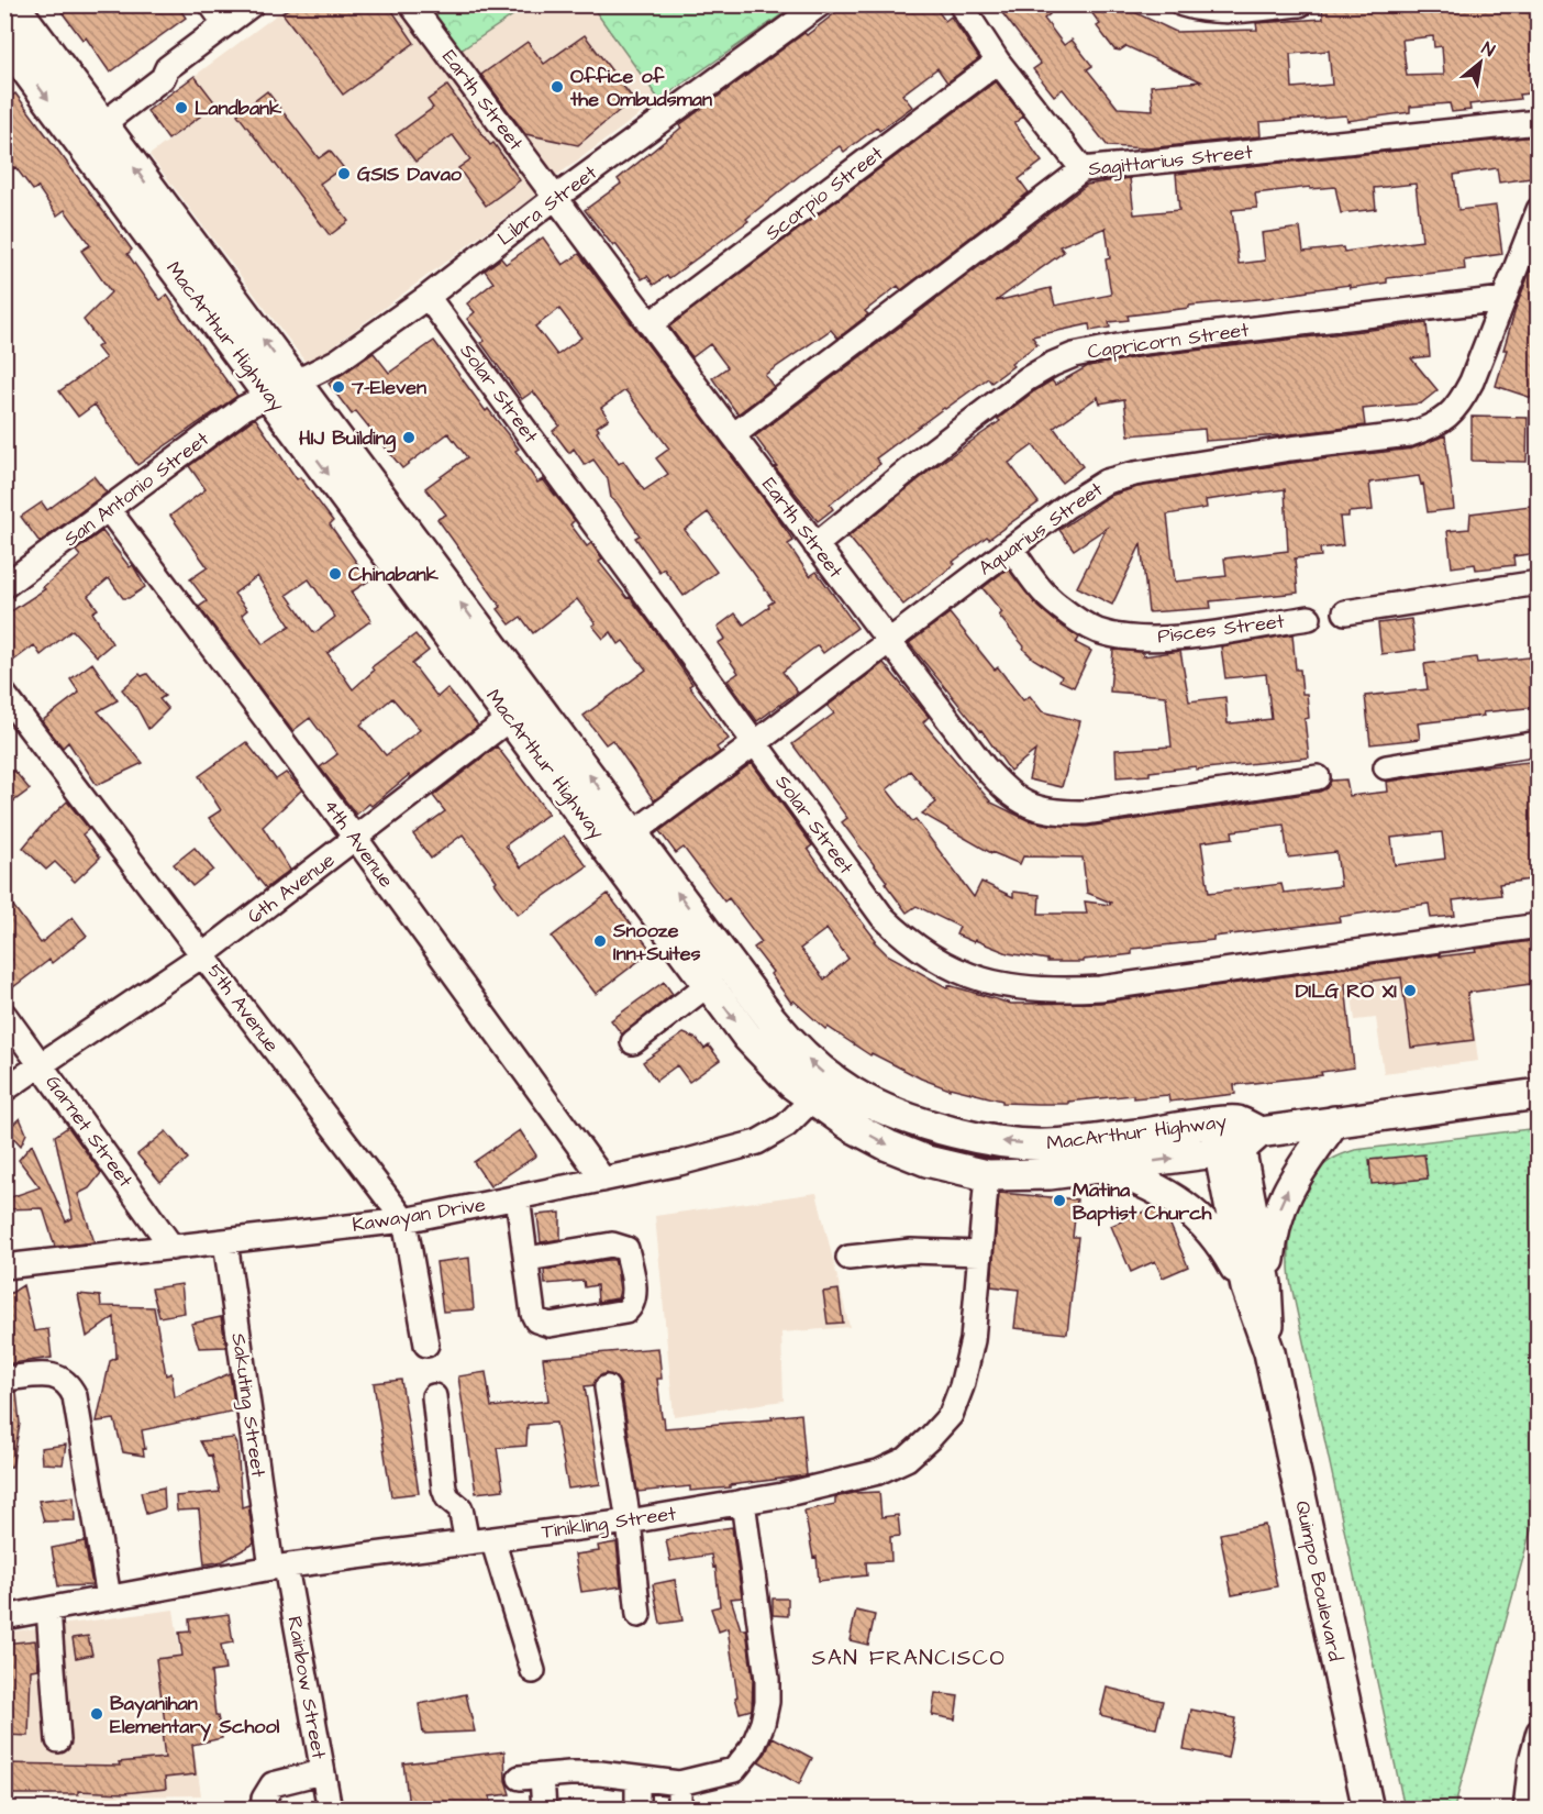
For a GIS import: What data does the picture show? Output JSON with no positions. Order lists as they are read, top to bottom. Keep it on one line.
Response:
{"streets":{"main road":["MacArthur Highway","Quimpo Boulevard"],"street":["Earth Street","Sagittarius Street","Scorpio Street","Libra Street","Capricorn Street","Solar Street","San Antonio Street","Aquarius Street","Pisces Street","4th Avenue","6th Avenue","5th Avenue","Garnet Street","Kawayan Drive","Sakuting Street","Tinikling Street","Rainbow Street"]},"crossings":[["Earth Street","Sagittarius Street"],["Earth Street","Scorpio Street"],["Earth Street","Libra Street"],["Earth Street","Capricorn Street"],["Earth Street","Aquarius Street"],["Libra Street","MacArthur Highway"],["Libra Street","Solar Street"],["Libra Street","San Antonio Street"],["MacArthur Highway","San Antonio Street"],["MacArthur Highway","Aquarius Street"],["MacArthur Highway","6th Avenue"],["MacArthur Highway","Kawayan Drive"],["MacArthur Highway","Tinikling Street"],["MacArthur Highway","Quimpo Boulevard"],["Capricorn Street","Aquarius Street"],["Solar Street","Aquarius Street"],["San Antonio Street","4th Avenue"],["Aquarius Street","Pisces Street"],["4th Avenue","6th Avenue"],["4th Avenue","Kawayan Drive"],["6th Avenue","5th Avenue"],["6th Avenue","Garnet Street"],["5th Avenue","Kawayan Drive"],["Garnet Street","Kawayan Drive"],["Kawayan Drive","Sakuting Street"],["Sakuting Street","Tinikling Street"],["Sakuting Street","Rainbow Street"],["Tinikling Street","Rainbow Street"]],"districts":["SAN FRANCISCO"],"places":["Office of the Ombudsman","Landbank","GSIS Davao","7-Eleven","HIJ Building","Chinabank","Snooze Inn+Suites","DILG RO XI","Matina Baptist Church","Bayanihan Elementary School"],"north":"top right"}
